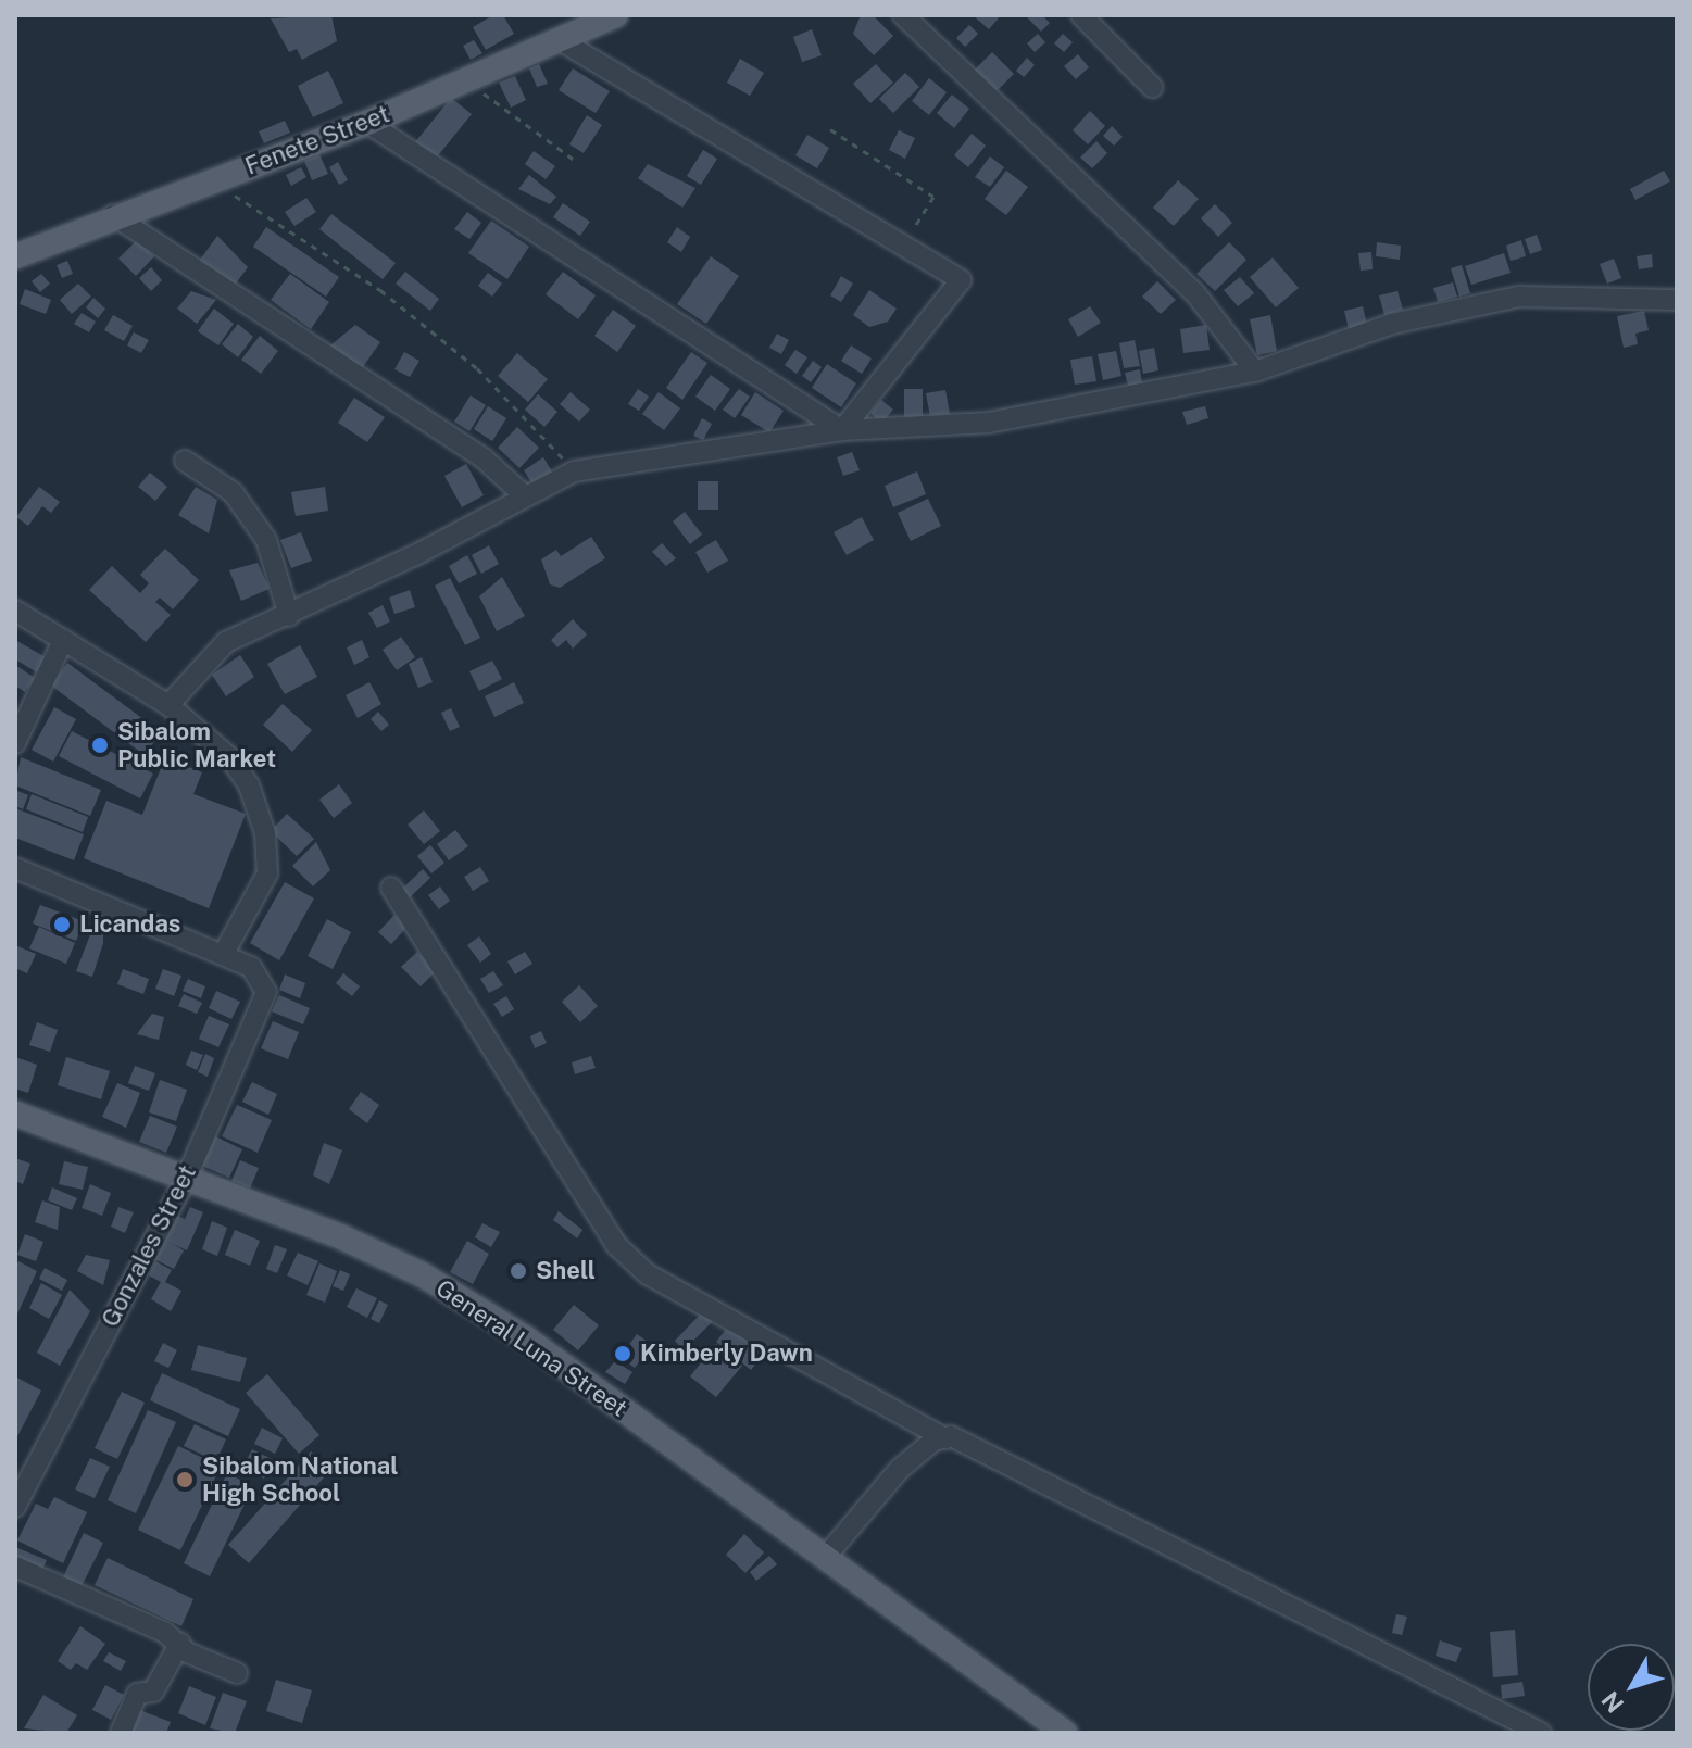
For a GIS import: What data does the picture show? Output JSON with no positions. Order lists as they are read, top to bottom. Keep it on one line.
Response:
{"streets":{"main road":["Fenete Street","General Luna Street"],"street":["Gonzales Street"]},"crossings":[["Gonzales Street","General Luna Street"]],"places":["Sibalom Public Market","Licandas","Shell","Kimberly Dawn","Sibalom National High School"],"north":"bottom left"}
